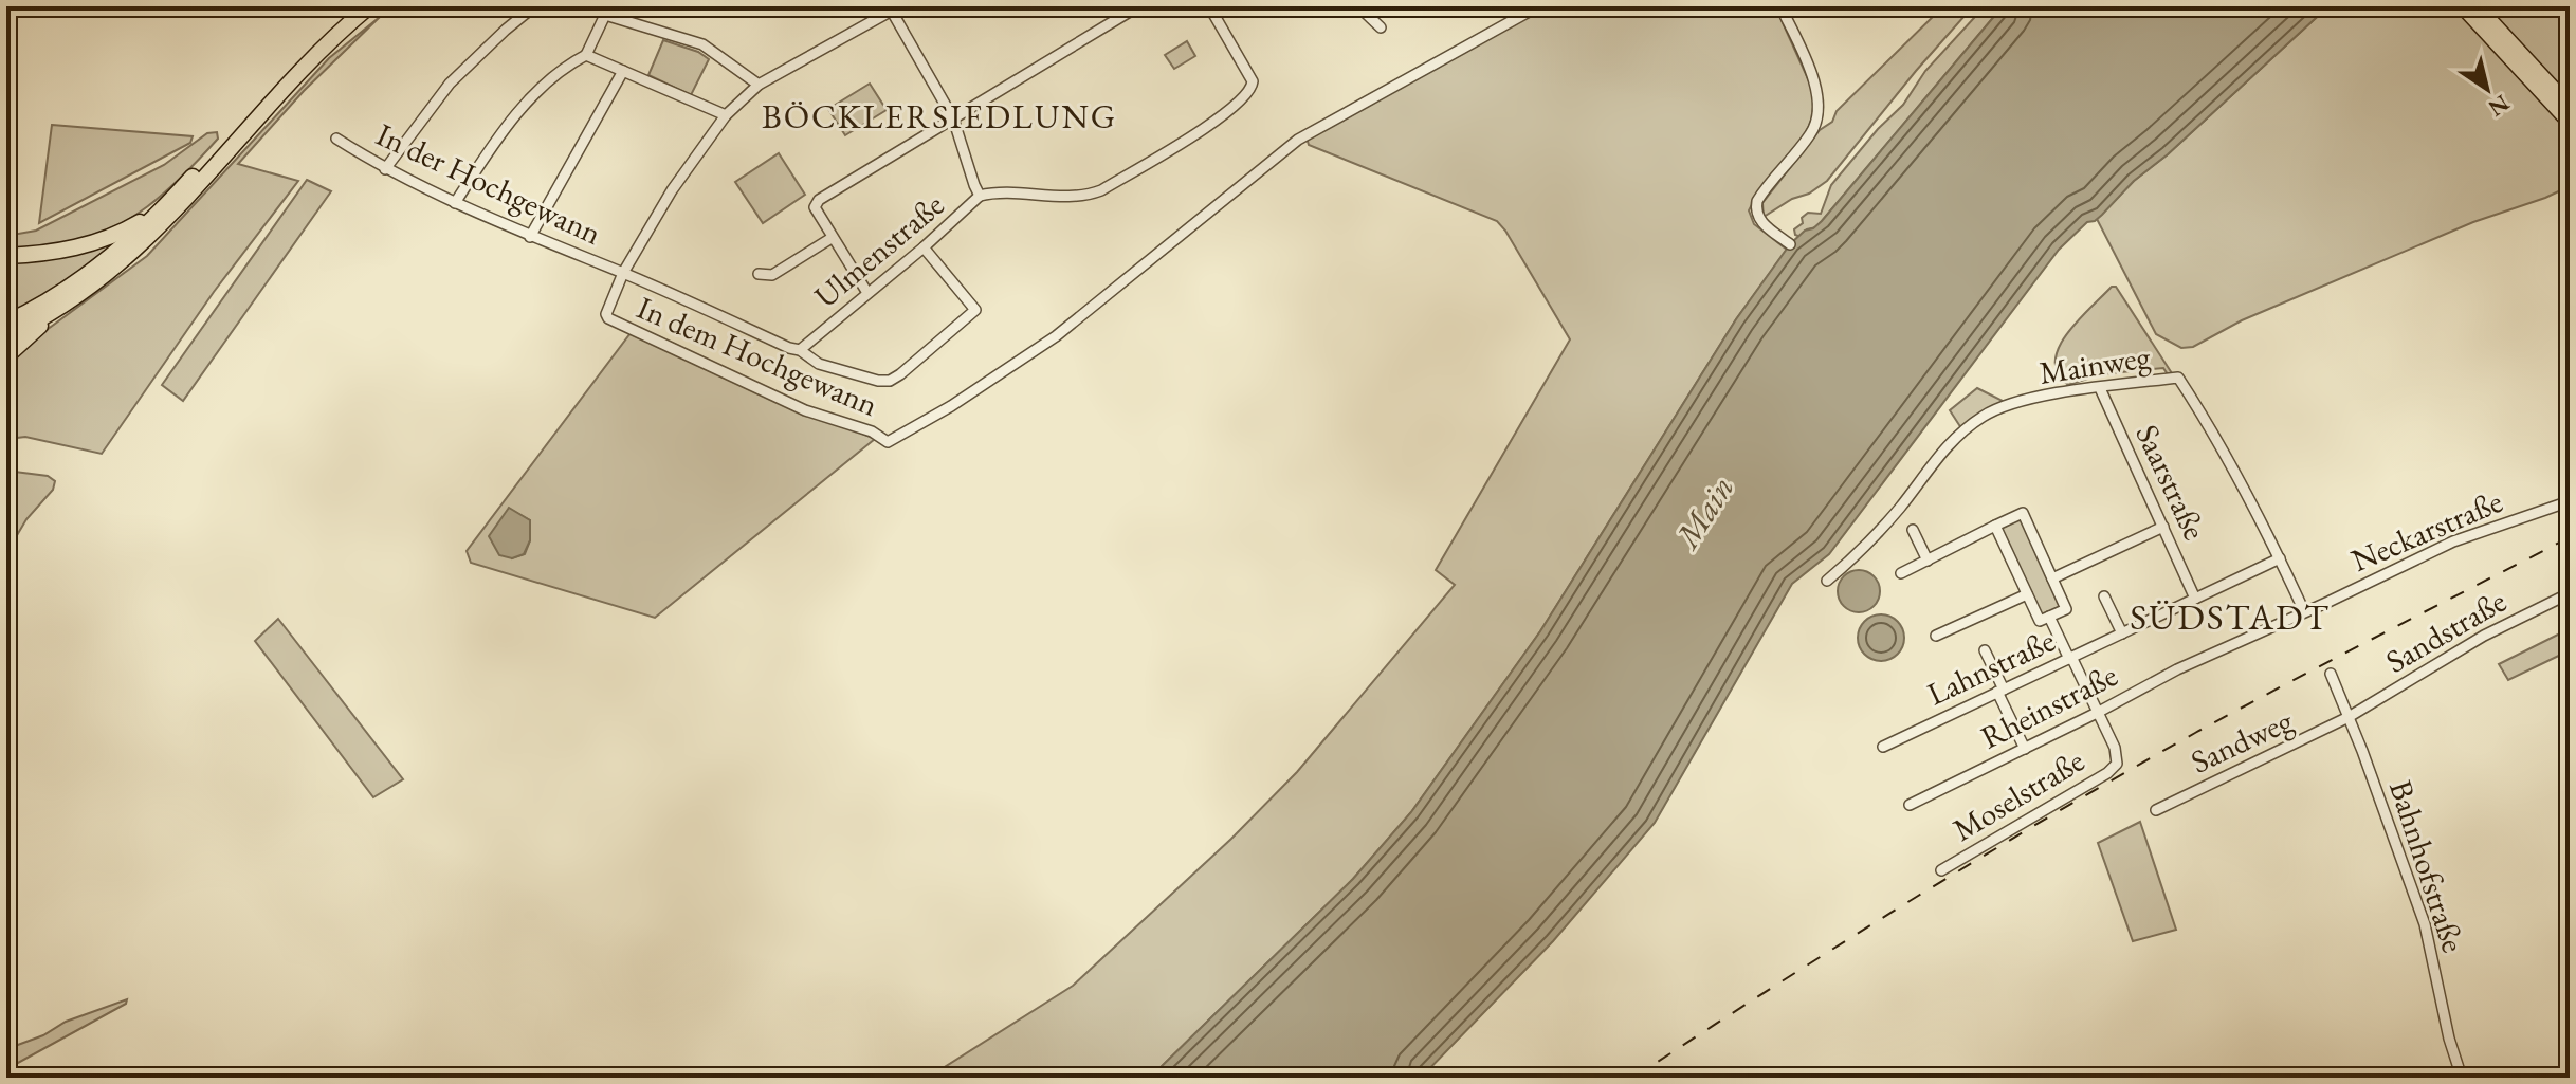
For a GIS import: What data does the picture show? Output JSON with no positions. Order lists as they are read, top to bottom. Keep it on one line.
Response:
{"streets":{"street":["In der Hochgewann","Ulmenstraße","In dem Hochgewann","Mainweg","Saarstraße","Neckarstraße","Sandstraße","Lahnstraße","Rheinstraße","Sandweg","Moselstraße","Bahnhofstraße"]},"crossings":[["In der Hochgewann","Ulmenstraße"],["In der Hochgewann","In dem Hochgewann"],["Ulmenstraße","In dem Hochgewann"],["Mainweg","Saarstraße"],["Mainweg","Neckarstraße"],["Mainweg","Lahnstraße"],["Mainweg","Rheinstraße"],["Saarstraße","Lahnstraße"],["Neckarstraße","Rheinstraße"],["Sandstraße","Sandweg"],["Sandstraße","Bahnhofstraße"],["Lahnstraße","Moselstraße"],["Rheinstraße","Moselstraße"],["Sandweg","Bahnhofstraße"]],"districts":["BÖCKLERSIEDLUNG","SÜDSTADT"],"water":["Main"],"north":"bottom right"}
